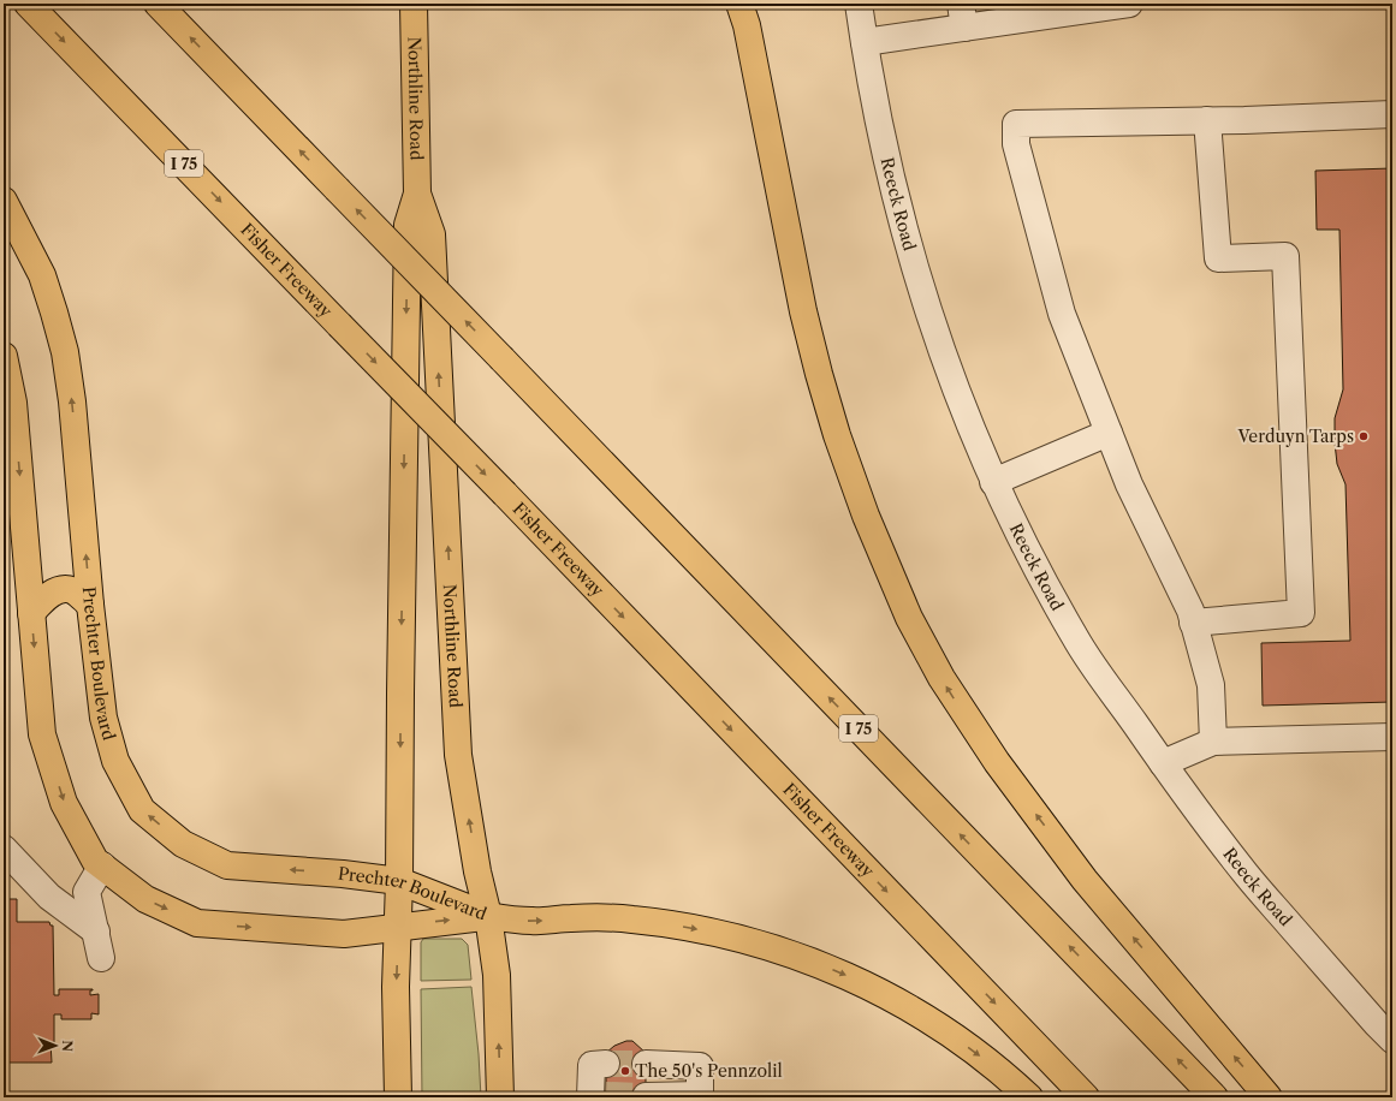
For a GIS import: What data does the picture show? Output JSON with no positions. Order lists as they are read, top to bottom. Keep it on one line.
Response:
{"streets":{"main road":["Northline Road","I 75","Fisher Freeway","Prechter Boulevard"],"street":["Reeck Road"]},"crossings":[["Northline Road","Prechter Boulevard"]],"places":["Verduyn Tarps","The 50's Pennzolil"],"north":"right"}
